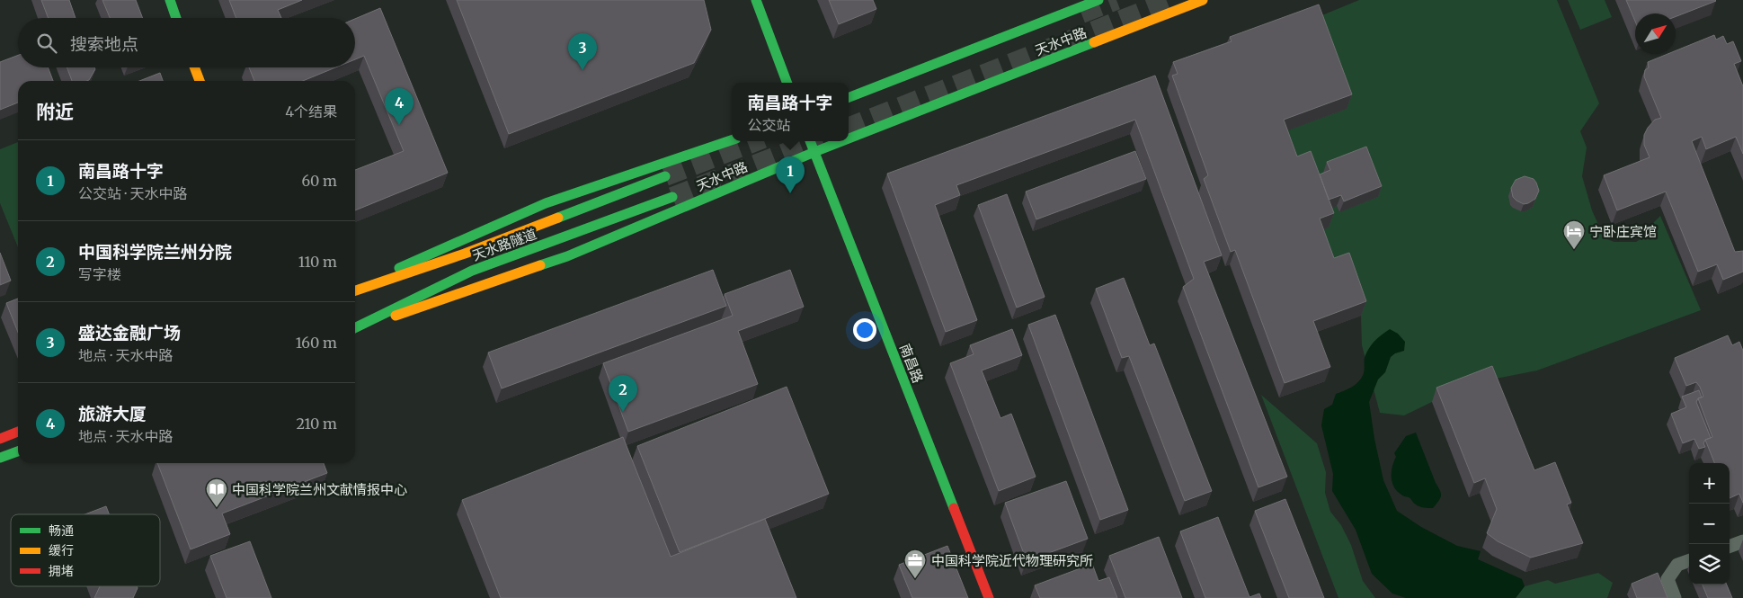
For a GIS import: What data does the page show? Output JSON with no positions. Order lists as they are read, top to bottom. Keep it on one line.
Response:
{"streets":{"street":["天水中路","天水路隧道","南昌路"]},"crossings":[["天水中路","南昌路"]],"places":{"hotel":["宁卧庄宾馆"],"library":["中国科学院兰州文献情报中心"],"office":["中国科学院近代物理研究所"]},"legend":["畅通","缓行","拥堵"],"north":"top right","page":{"search":"搜索地点","pins":["3","4","1","2"],"heading":["附近","4个结果"],"popup":["南昌路十字","公交站"],"list":[{"mark":"1","name":"南昌路十字","note":"公交站 · 天水中路","value":"60 m"},{"mark":"2","name":"中国科学院兰州分院","note":"写字楼","value":"110 m"},{"mark":"3","name":"盛达金融广场","note":"地点 · 天水中路","value":"160 m"},{"mark":"4","name":"旅游大厦","note":"地点 · 天水中路","value":"210 m"}],"map_buttons":["+","−"]}}
